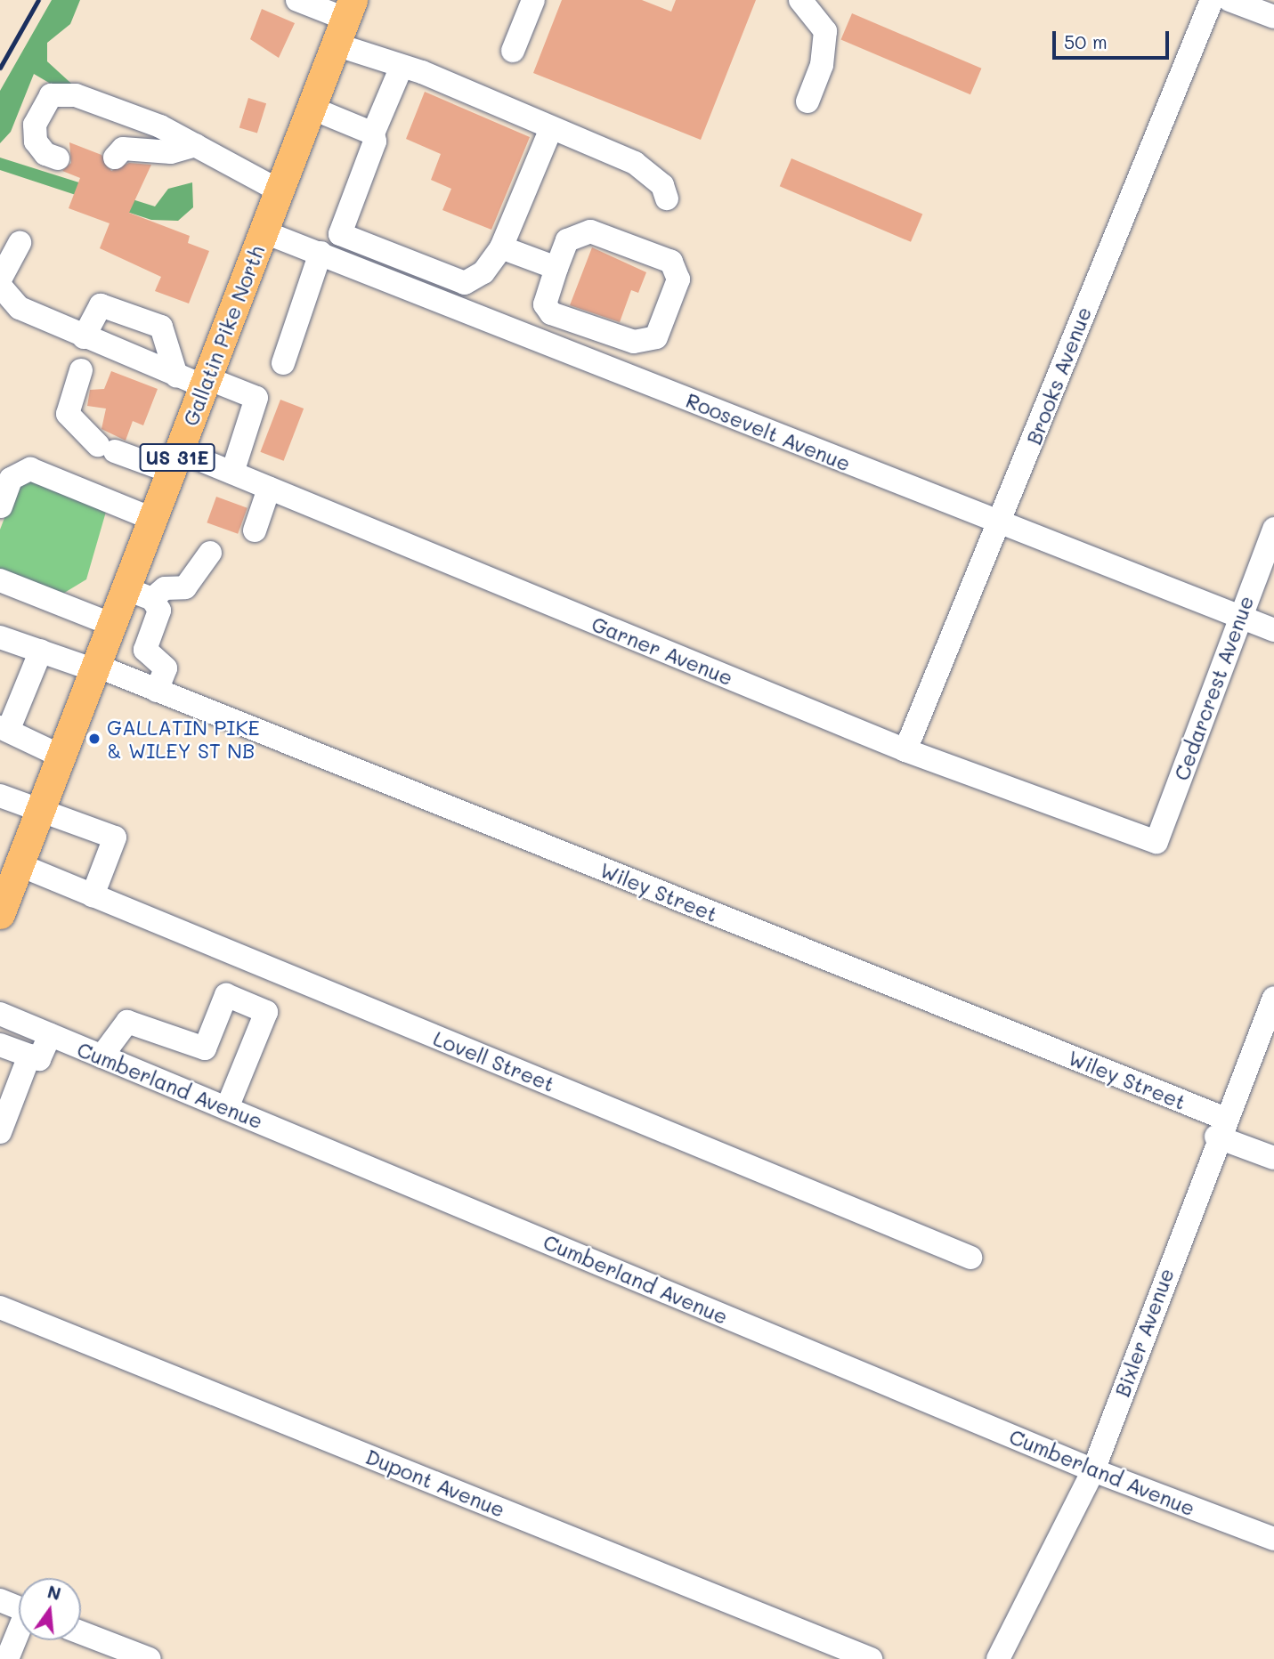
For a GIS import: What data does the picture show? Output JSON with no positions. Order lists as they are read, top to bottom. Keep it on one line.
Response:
{"streets":{"main road":["Gallatin Pike North","US 31E"],"street":["Brooks Avenue","Roosevelt Avenue","Garner Avenue","Cedarcrest Avenue","Wiley Street","Lovell Street","Cumberland Avenue","Bixler Avenue","Dupont Avenue"]},"crossings":[["Gallatin Pike North","Roosevelt Avenue"],["Gallatin Pike North","Garner Avenue"],["Gallatin Pike North","Wiley Street"],["Gallatin Pike North","Lovell Street"],["Brooks Avenue","Roosevelt Avenue"],["Brooks Avenue","Garner Avenue"],["Roosevelt Avenue","Cedarcrest Avenue"],["Garner Avenue","Cedarcrest Avenue"],["Wiley Street","Bixler Avenue"],["Cumberland Avenue","Bixler Avenue"]],"places":["GALLATIN PIKE & WILEY ST NB"],"scale_bar":"50 m","north":"top"}
